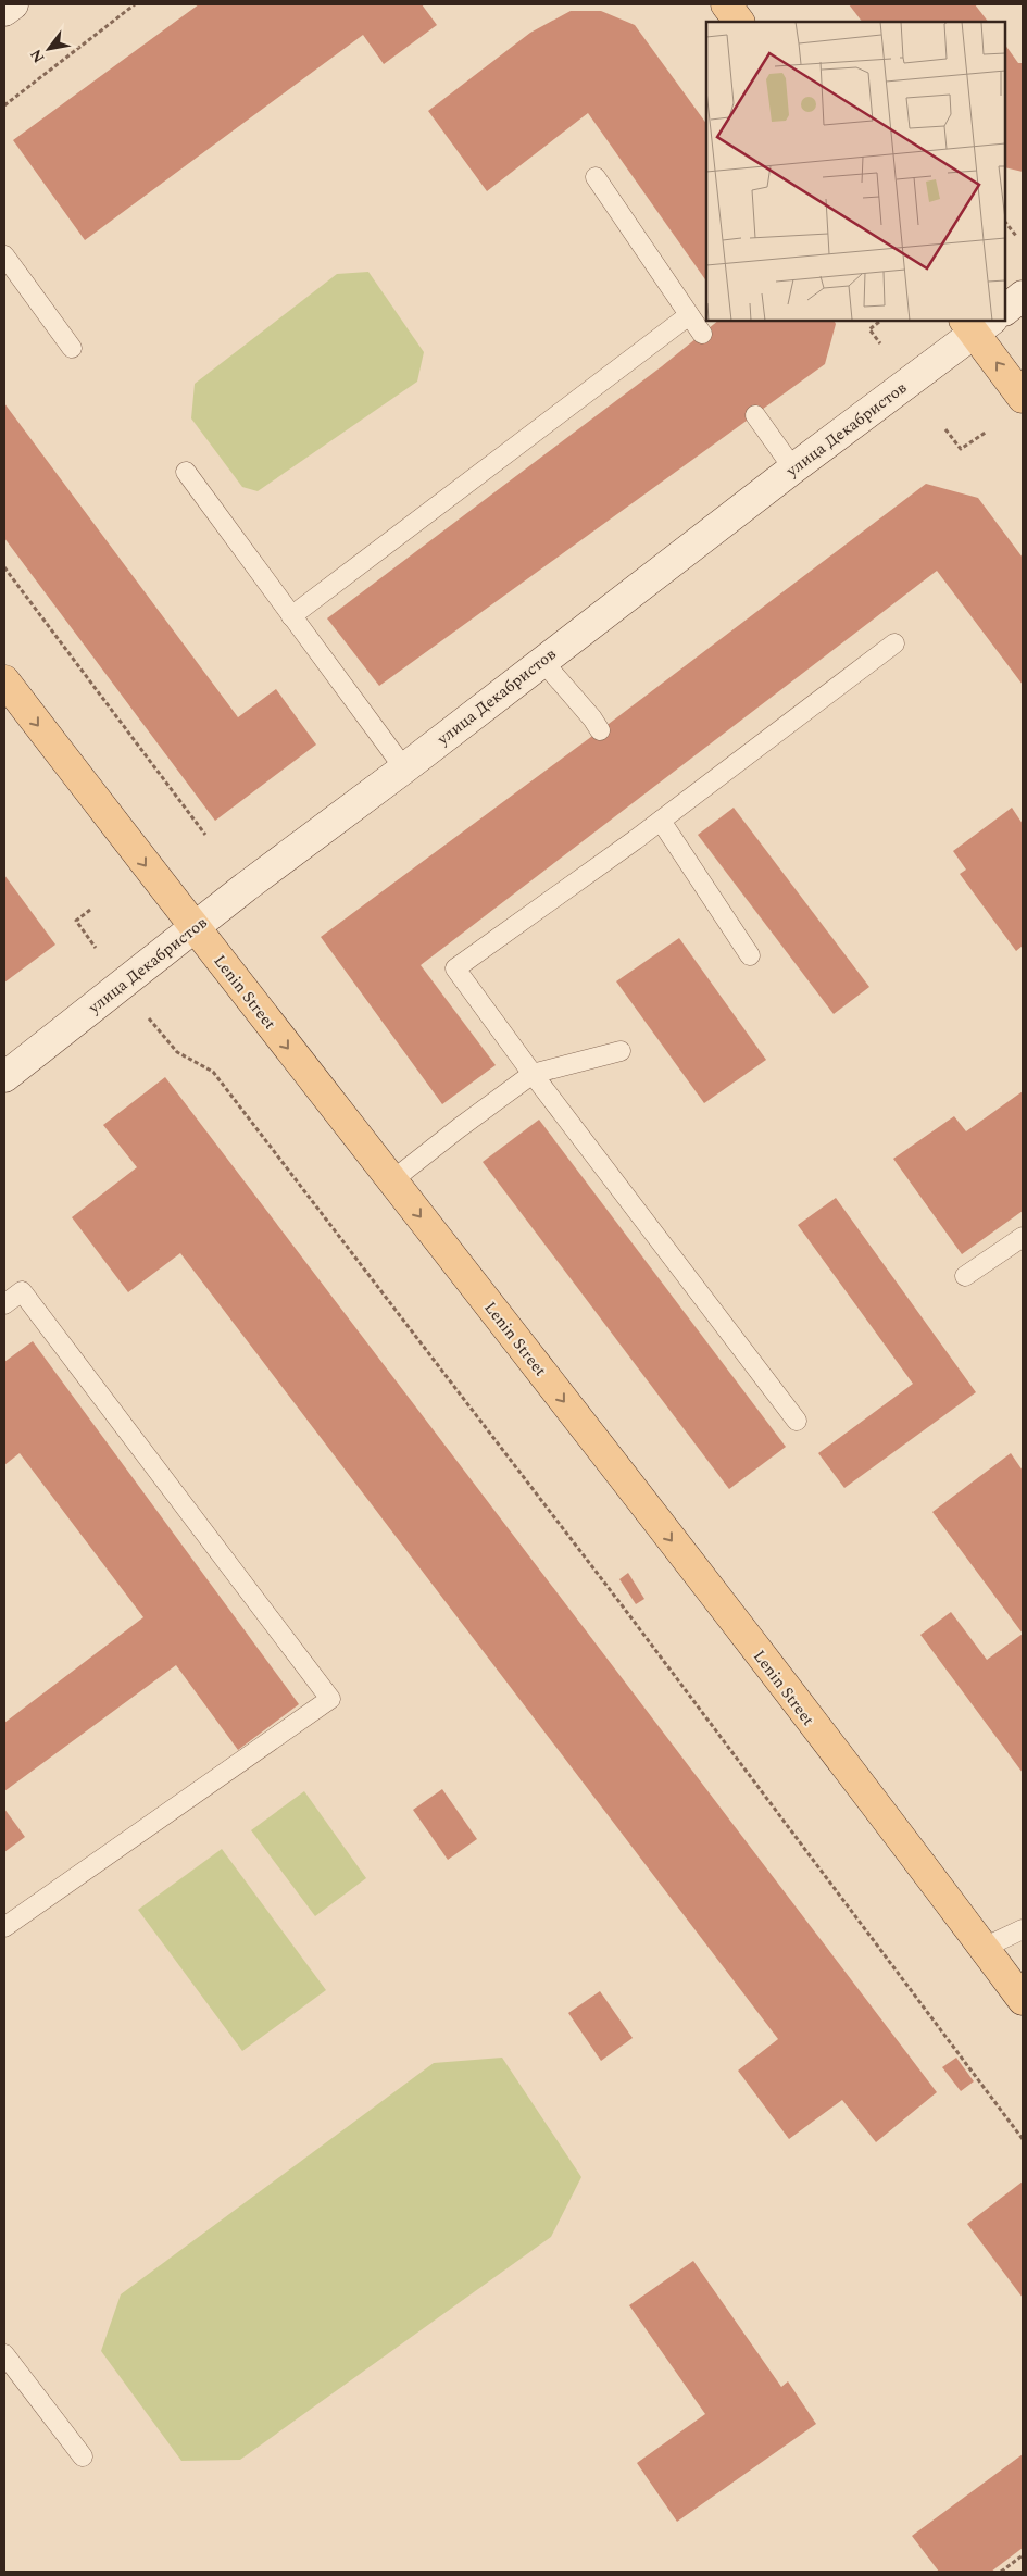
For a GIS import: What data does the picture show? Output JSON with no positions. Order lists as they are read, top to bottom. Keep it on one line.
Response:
{"streets":{"main road":["Lenin Street"],"street":["улица Декабристов"]},"crossings":[["улица Декабристов","Lenin Street"]],"one_way":["Lenin Street"],"north":"bottom left"}
